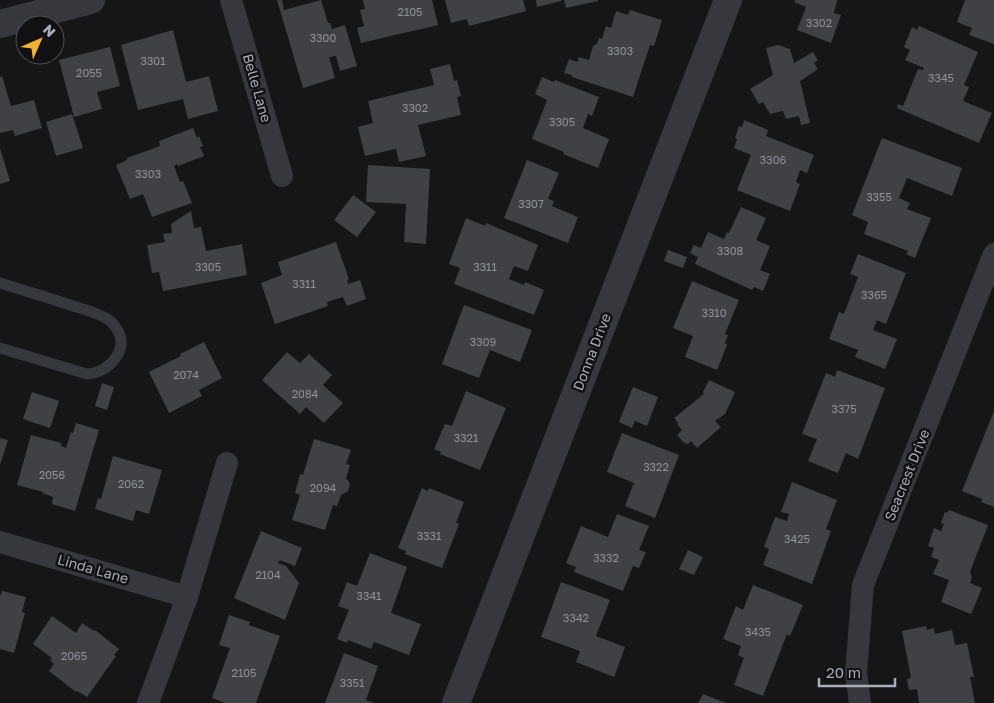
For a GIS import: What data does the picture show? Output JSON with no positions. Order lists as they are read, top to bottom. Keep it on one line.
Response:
{"streets":{"street":["Belle Lane","Donna Drive","Seacrest Drive","Linda Lane"]},"house_numbers":["2105","3302","3300","3303","3301","2055","3345","3302","3305","3306","3303","3355","3307","3308","3305","3311","3311","3365","3310","3309","2074","2084","3375","3321","3322","2056","2062","2094","3331","3425","3332","2104","3341","3342","3435","2065","2105","3351"],"scale_bar":"20 m","north":"top right"}
